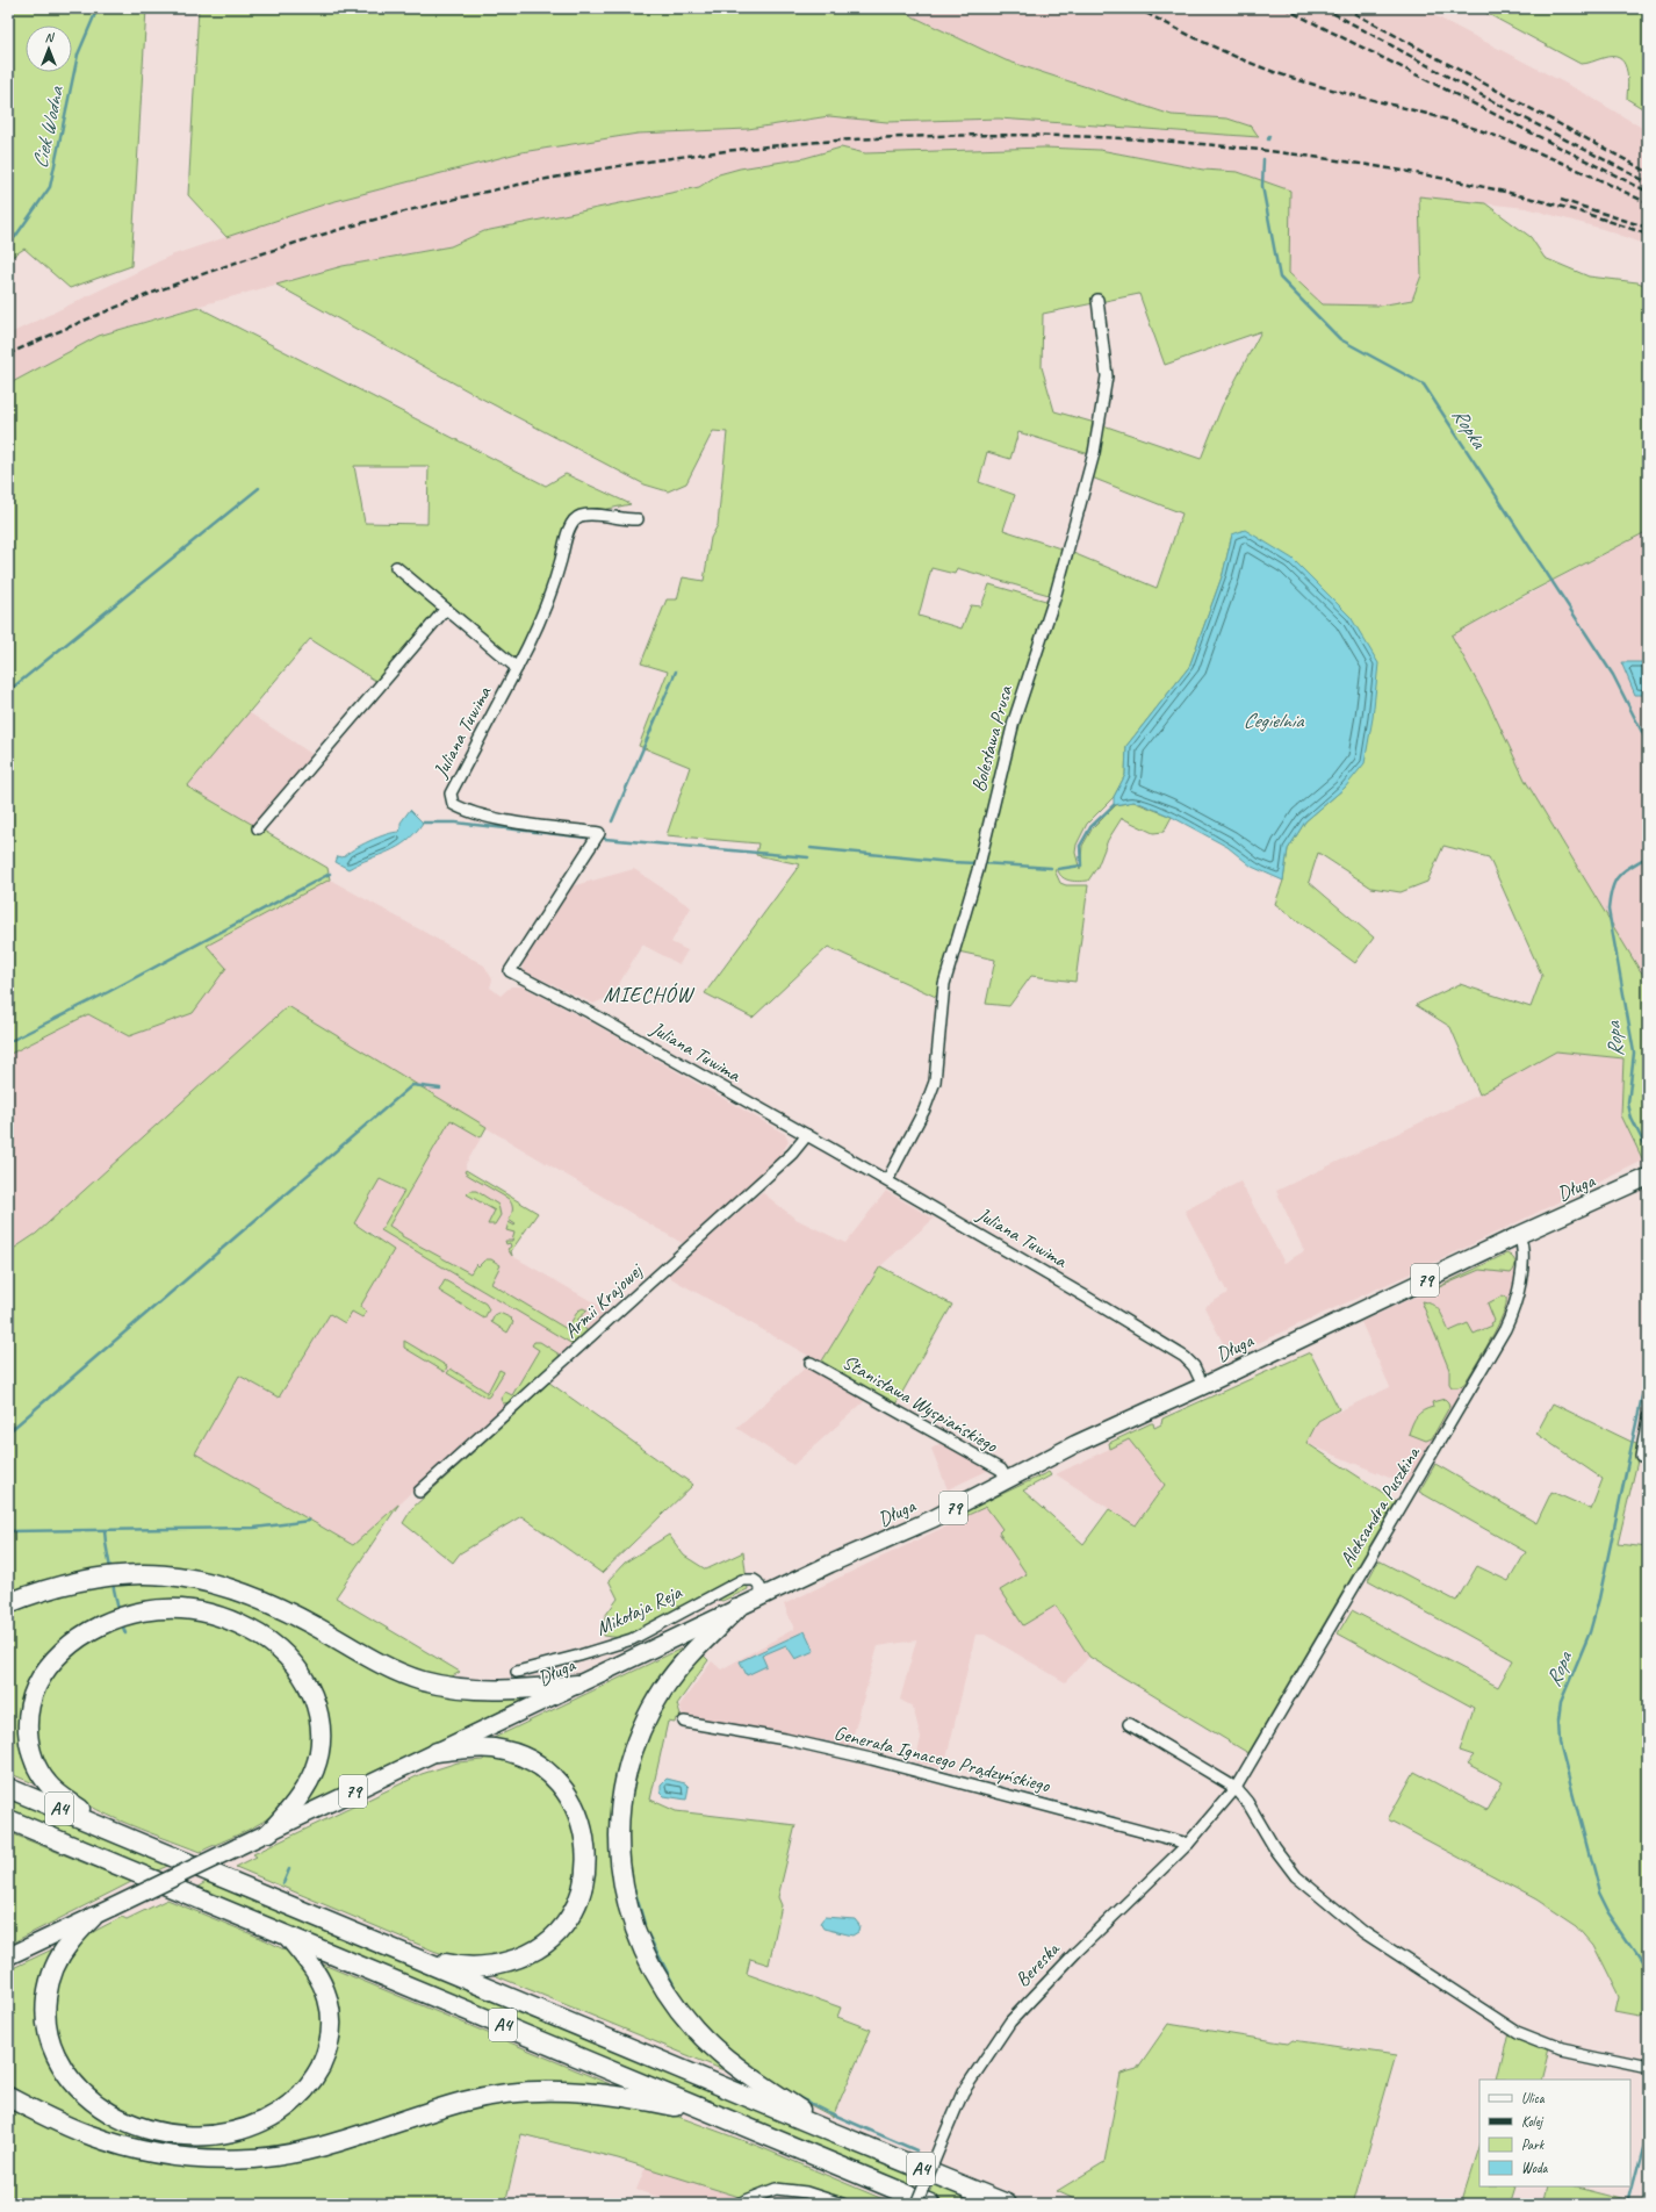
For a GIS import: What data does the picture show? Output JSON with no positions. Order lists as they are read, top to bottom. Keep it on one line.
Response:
{"streets":{"highway":["A4"],"main road":["Długa","79"],"street":["Juliana Tuwima","Bolesława Prusa","Armii Krajowej","Stanisława Wyspiańskiego","Aleksandra Puszkina","Mikołaja Reja","Generała Ignacego Prądzyńskiego","Bereska"]},"crossings":[["Juliana Tuwima","Bolesława Prusa"],["Juliana Tuwima","Długa"],["Juliana Tuwima","Armii Krajowej"],["Długa","79"],["Długa","Stanisława Wyspiańskiego"],["Długa","Aleksandra Puszkina"],["Długa","Mikołaja Reja"],["Aleksandra Puszkina","Bereska"],["Generała Ignacego Prądzyńskiego","Bereska"]],"districts":["MIECHÓW"],"water":["Ciek Wodna","Ropka","Cegielnia","Ropa"],"legend":["Ulica","Kolej","Park","Woda"],"north":"top"}
